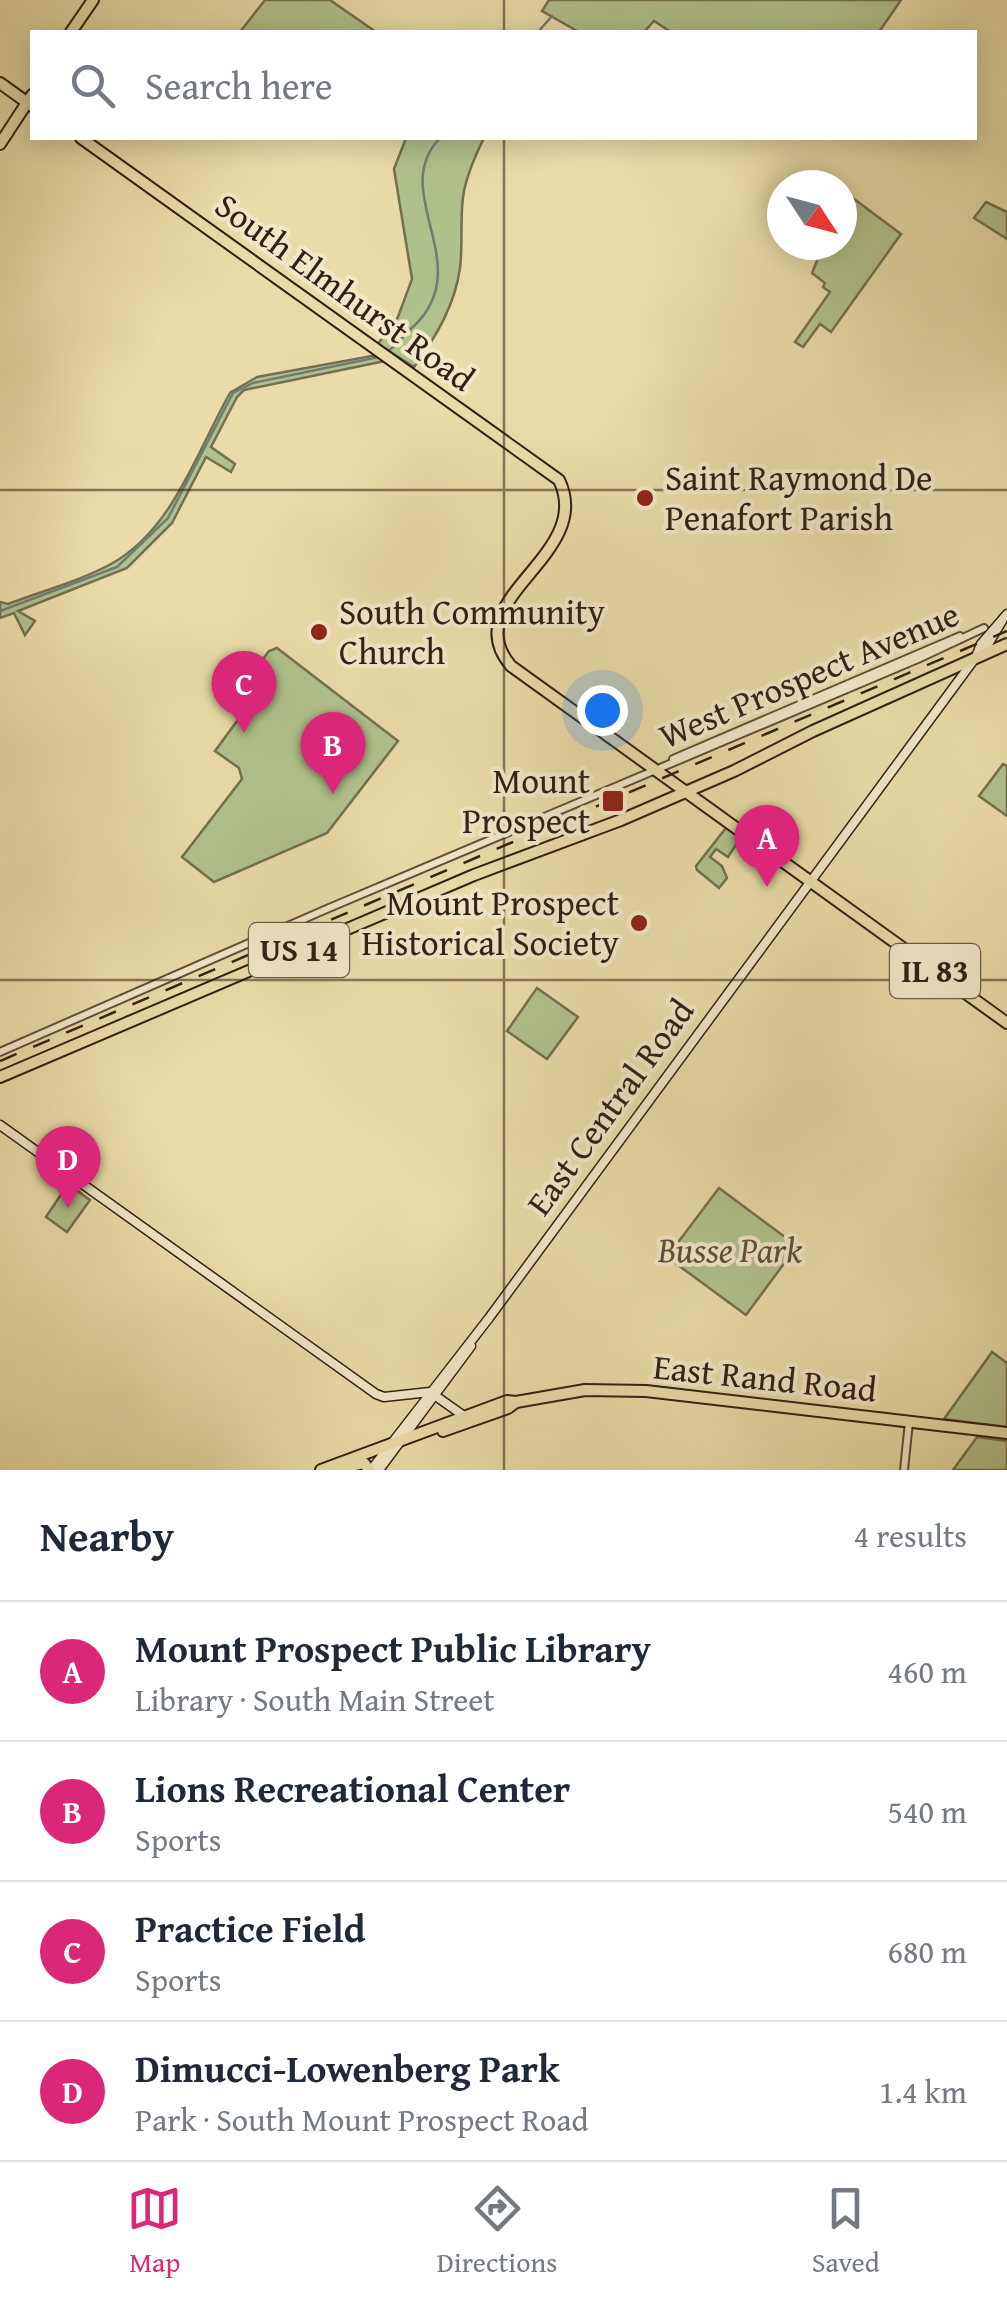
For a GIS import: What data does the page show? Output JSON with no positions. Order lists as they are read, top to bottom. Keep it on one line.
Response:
{"streets":{"main road":["South Elmhurst Road","US 14","IL 83","East Central Road","East Rand Road"],"street":["West Prospect Avenue"]},"crossings":[["South Elmhurst Road","West Prospect Avenue"],["South Elmhurst Road","IL 83"],["West Prospect Avenue","US 14"],["West Prospect Avenue","IL 83"],["US 14","IL 83"],["US 14","East Central Road"],["IL 83","East Central Road"],["East Central Road","East Rand Road"]],"parks":["Busse Park"],"places":{"other":["Saint Raymond De Penafort Parish","South Community Church","Mount Prospect Historical Society"],"transit":["Mount Prospect"]},"north":"bottom right","page":{"search":"Search here","pins":["C","B","A","D"],"heading":["Nearby","4 results"],"list":[{"mark":"A","name":"Mount Prospect Public Library","note":"Library · South Main Street","value":"460 m"},{"mark":"B","name":"Lions Recreational Center","note":"Sports","value":"540 m"},{"mark":"C","name":"Practice Field","note":"Sports","value":"680 m"},{"mark":"D","name":"Dimucci-Lowenberg Park","note":"Park · South Mount Prospect Road","value":"1.4 km"}],"nav":["Map","Directions","Saved"]}}
